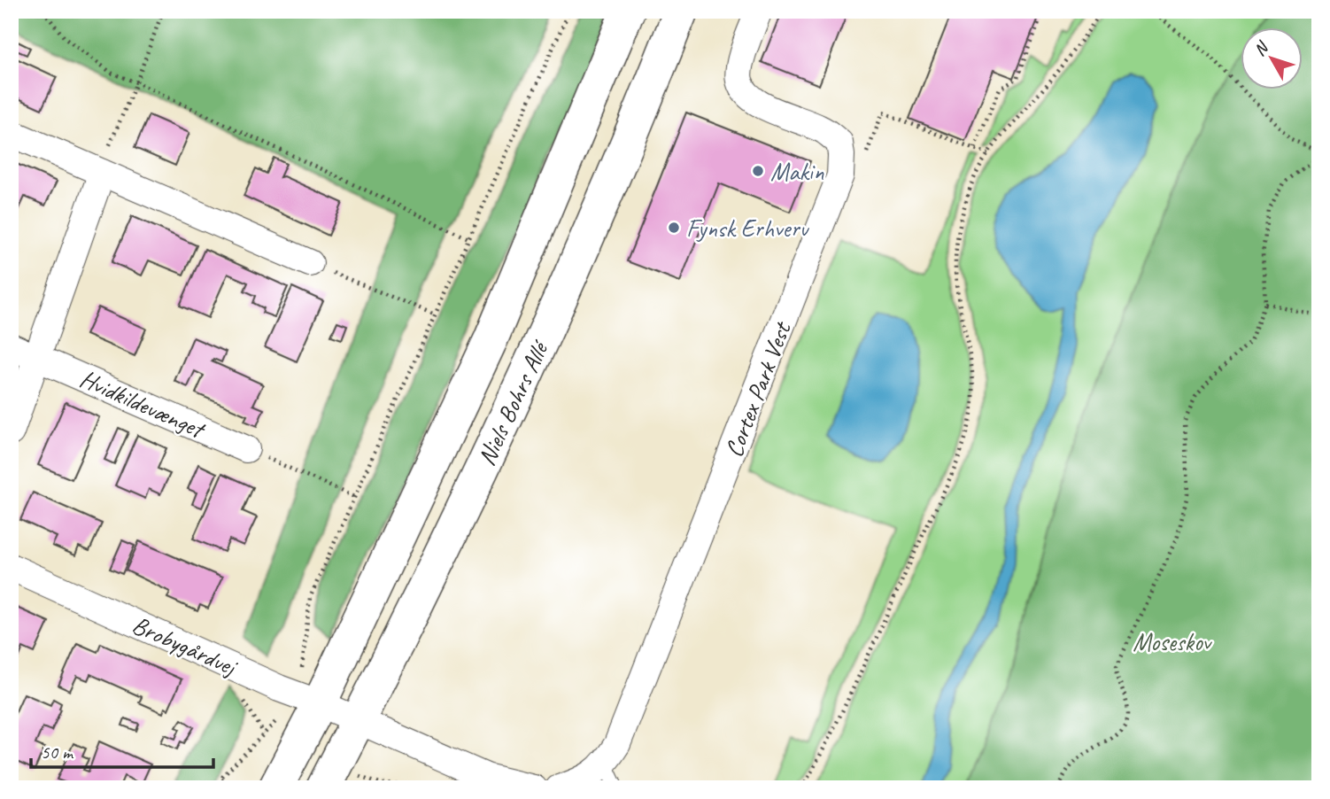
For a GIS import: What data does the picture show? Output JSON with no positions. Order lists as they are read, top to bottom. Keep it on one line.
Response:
{"streets":{"street":["Cortex Park Vest","Hvidkildevænget","Niels Bohrs Allé","Brobygårdvej"]},"crossings":[["Niels Bohrs Allé","Brobygårdvej"]],"parks":["Moseskov"],"places":["Makin","Fynsk Erhverv"],"scale_bar":"50 m","north":"top left"}
